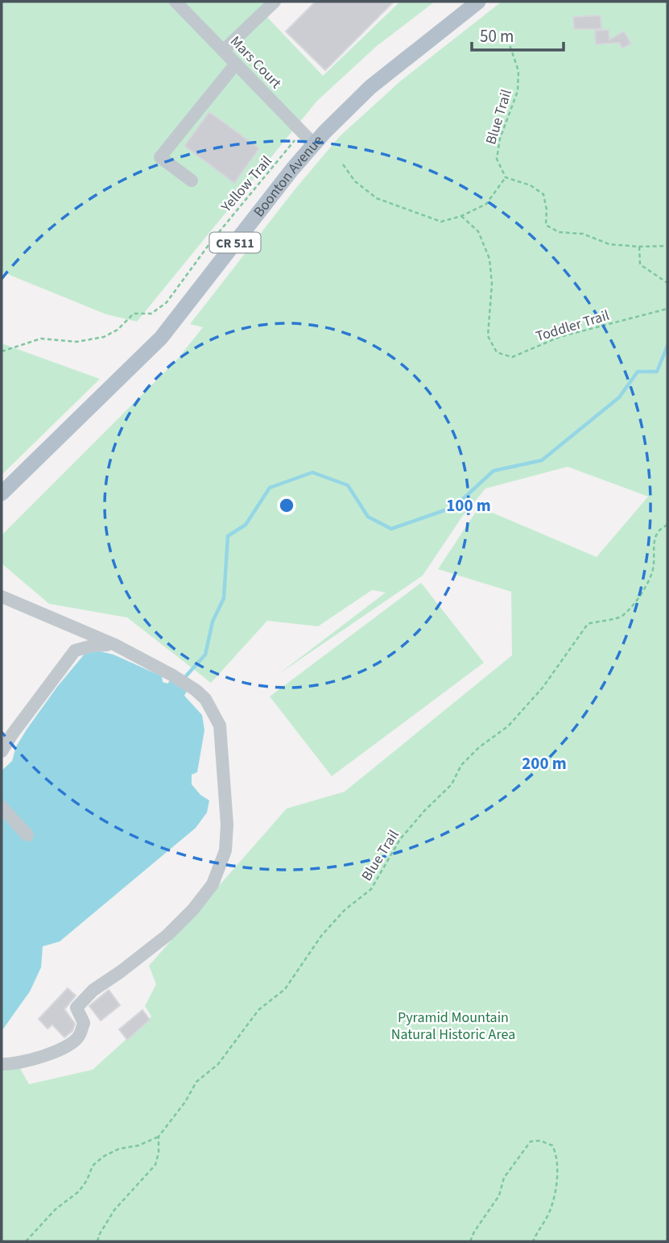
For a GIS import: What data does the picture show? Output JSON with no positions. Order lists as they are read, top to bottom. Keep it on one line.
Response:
{"streets":{"main road":["Boonton Avenue","CR 511"],"lane":["Mars Court"],"path":["Blue Trail","Yellow Trail","Toddler Trail"]},"crossings":[["Mars Court","Boonton Avenue"],["Mars Court","Yellow Trail"],["Boonton Avenue","Yellow Trail"]],"parks":["Pyramid Mountain Natural Historic Area"],"scale_bar":"50 m","rings":["100 m","200 m"]}
